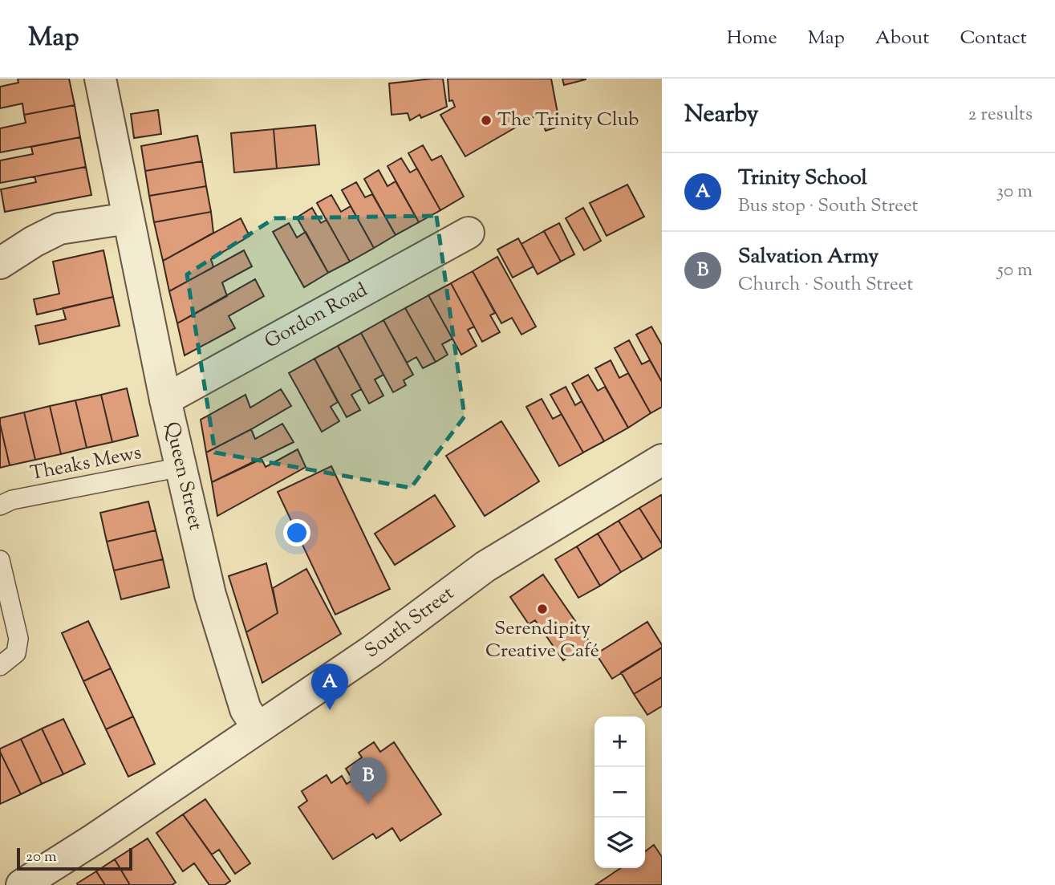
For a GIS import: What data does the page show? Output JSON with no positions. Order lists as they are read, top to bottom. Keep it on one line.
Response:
{"streets":{"street":["Gordon Road","Queen Street","South Street"],"lane":["Theaks Mews"]},"crossings":[["Gordon Road","Queen Street"],["Theaks Mews","Queen Street"],["Queen Street","South Street"]],"places":["The Trinity Club","Serendipity Creative Café"],"scale_bar":"20 m","page":{"header":"Map","nav":["Home","Map","About","Contact"],"heading":["Nearby","2 results"],"list":[{"mark":"A","name":"Trinity School","note":"Bus stop · South Street","value":"30 m"},{"mark":"B","name":"Salvation Army","note":"Church · South Street","value":"50 m"}],"pins":["A","B"],"map_buttons":["+","−"],"scale":"20 m"}}
